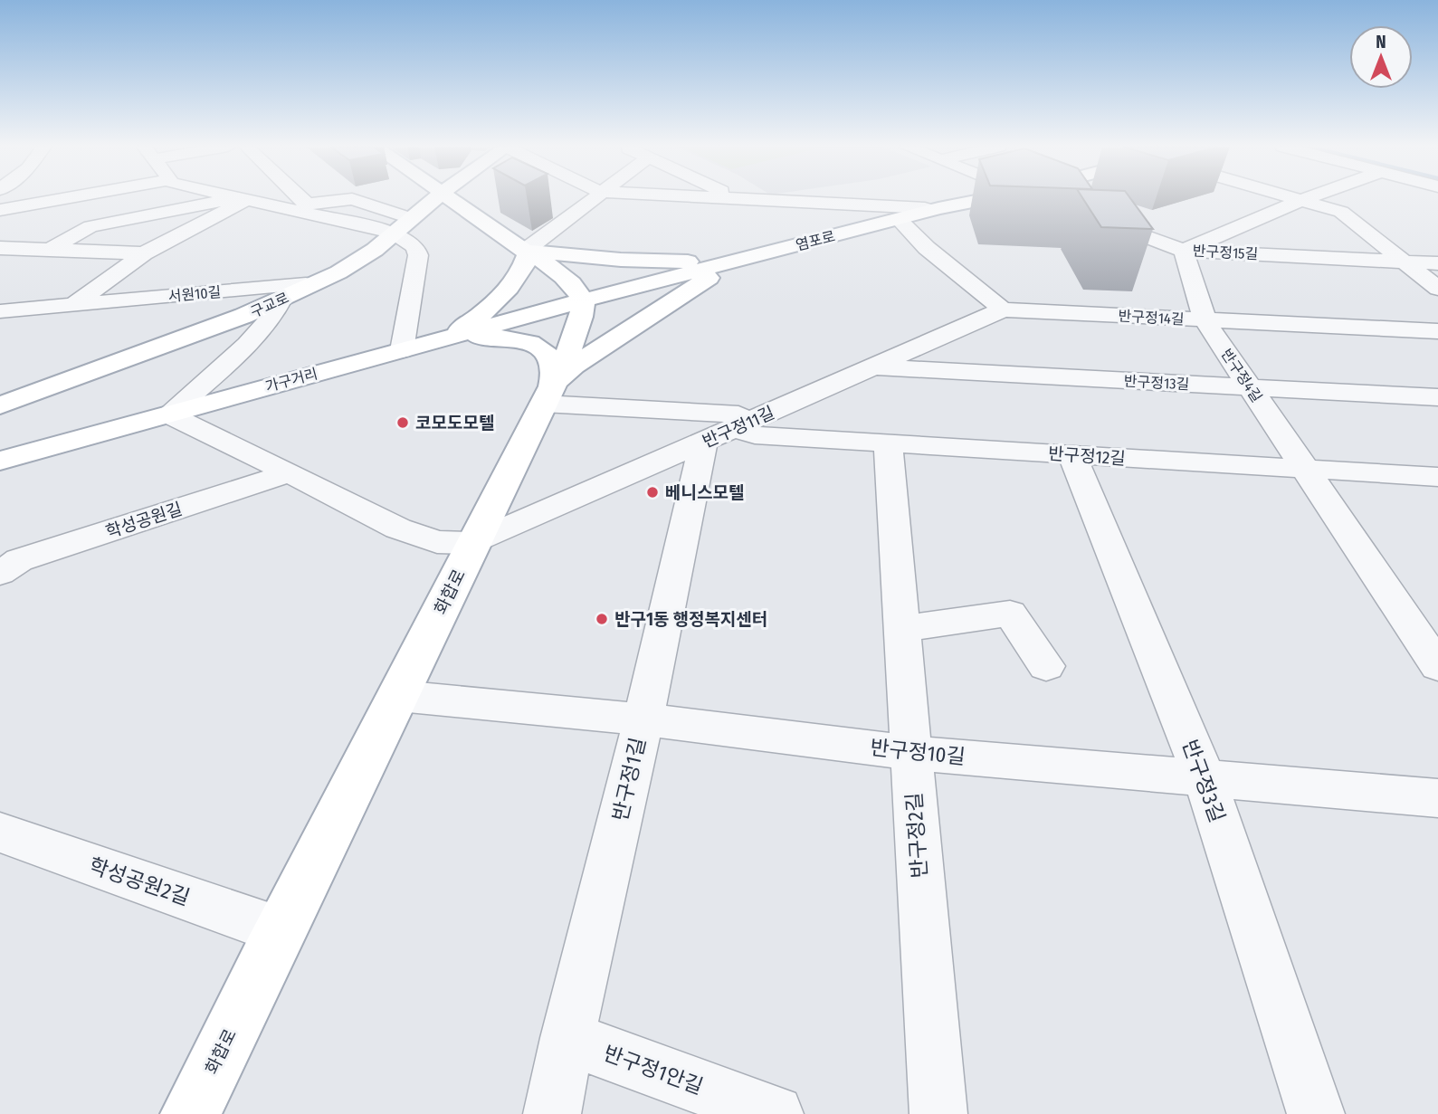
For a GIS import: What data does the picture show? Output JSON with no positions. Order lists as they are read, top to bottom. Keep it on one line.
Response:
{"streets":{"main road":["염포로","구교로","가구거리","화합로"],"street":["반구정15길","서원10길","반구정14길","반구정4길","반구정13길","반구정11길","반구정12길","학성공원길","반구정10길","반구정1길","반구정3길","반구정2길","학성공원2길","반구정1안길"]},"crossings":[["염포로","가구거리"],["염포로","화합로"],["반구정15길","반구정4길"],["서원10길","구교로"],["반구정14길","반구정4길"],["반구정14길","반구정11길"],["반구정4길","반구정13길"],["반구정4길","반구정12길"],["가구거리","화합로"],["반구정13길","반구정11길"],["반구정11길","반구정12길"],["반구정11길","화합로"],["반구정11길","반구정1길"],["반구정12길","반구정3길"],["반구정12길","반구정2길"],["화합로","반구정10길"],["화합로","학성공원2길"],["반구정10길","반구정1길"],["반구정10길","반구정3길"],["반구정10길","반구정2길"],["반구정1길","반구정1안길"]],"places":["코모도모텔","베니스모텔","반구1동 행정복지센터"],"north":"top"}
